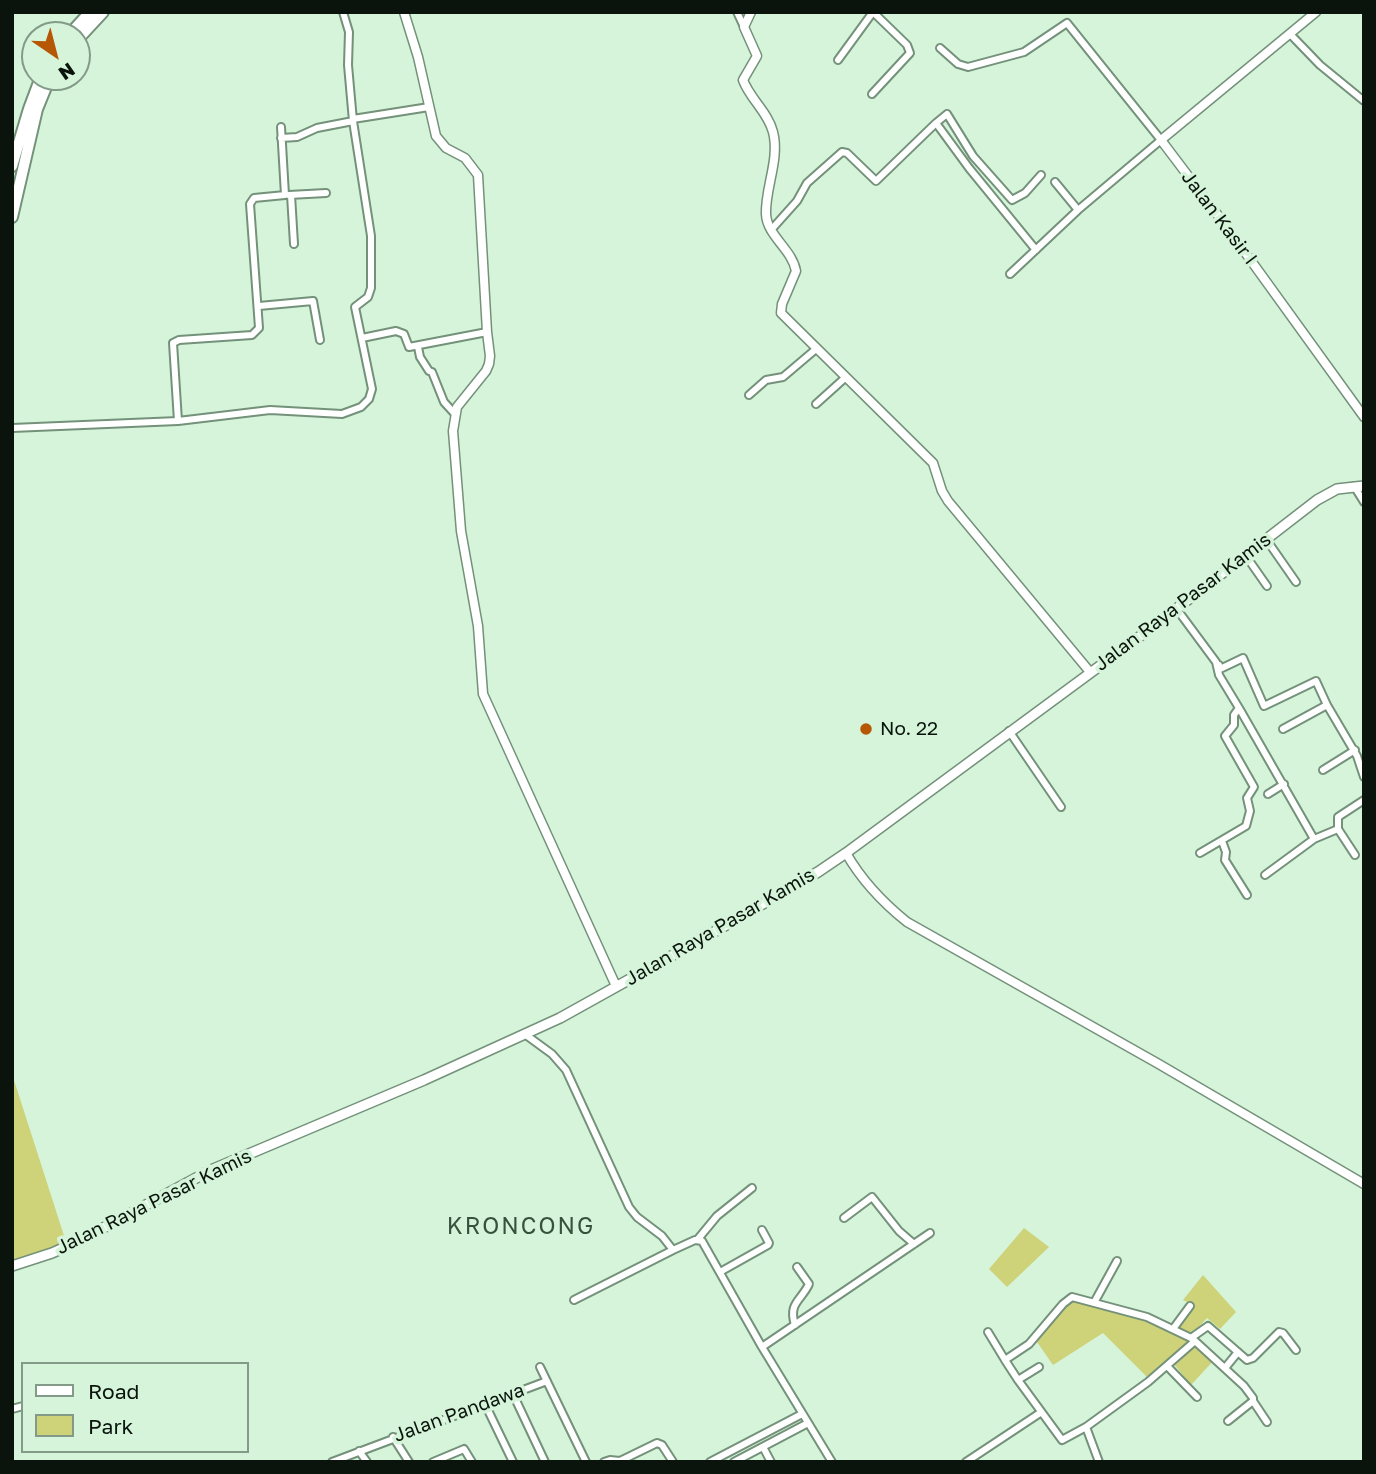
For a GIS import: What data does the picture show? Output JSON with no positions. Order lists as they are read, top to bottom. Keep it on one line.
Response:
{"streets":{"main road":["Jalan Raya Pasar Kamis"],"street":["Jalan Kasir I","Jalan Pandawa"]},"districts":["KRONCONG"],"places":["No. 22"],"legend":["Road","Park"],"north":"bottom right"}
